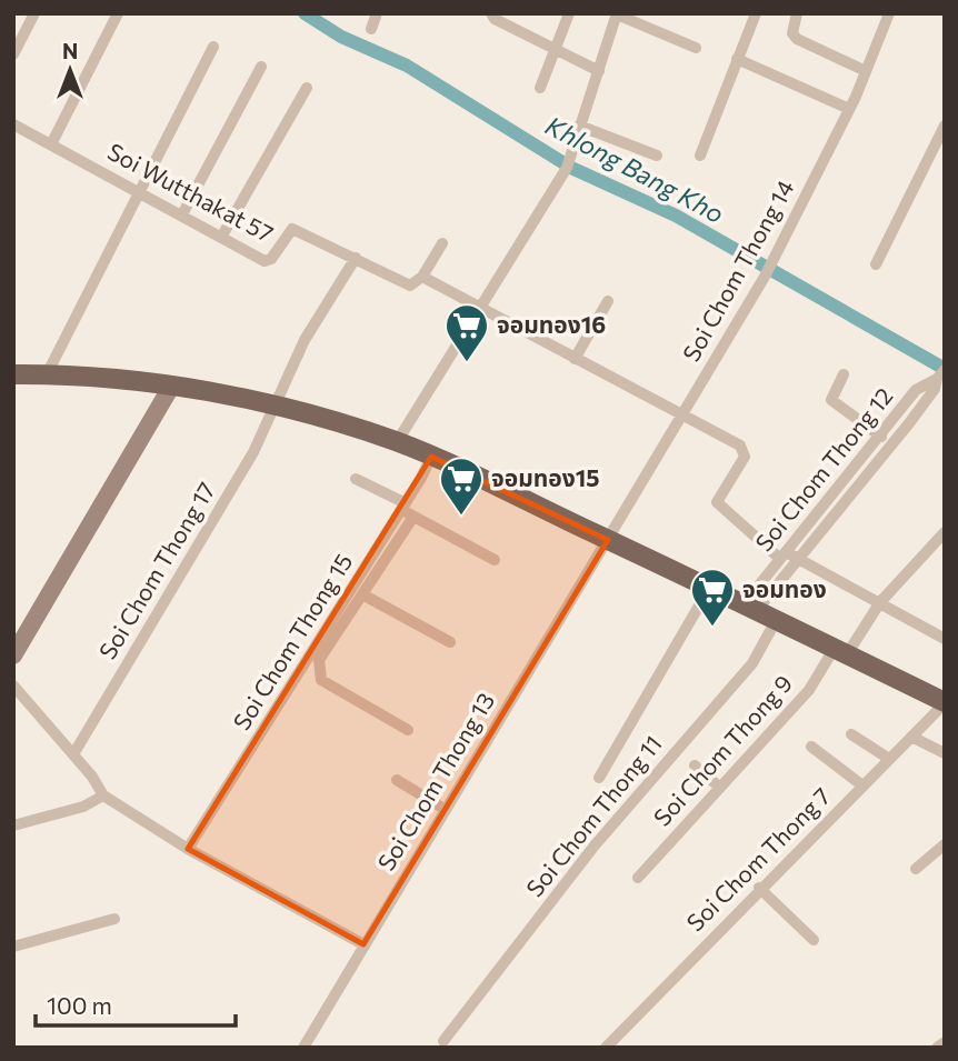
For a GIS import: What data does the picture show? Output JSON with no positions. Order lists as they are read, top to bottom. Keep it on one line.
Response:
{"streets":{"street":["Soi Wutthakat 57","Soi Chom Thong 14","Soi Chom Thong 12","Soi Chom Thong 17","Soi Chom Thong 15","Soi Chom Thong 9","Soi Chom Thong 13","Soi Chom Thong 11","Soi Chom Thong 7"]},"crossings":[["Soi Wutthakat 57","Soi Chom Thong 17"],["Soi Chom Thong 14","Soi Chom Thong 13"]],"water":["Khlong Bang Kho"],"places":{"supermarket":["จอมทอง16","จอมทอง15","จอมทอง"]},"scale_bar":"100 m","north":"top"}
